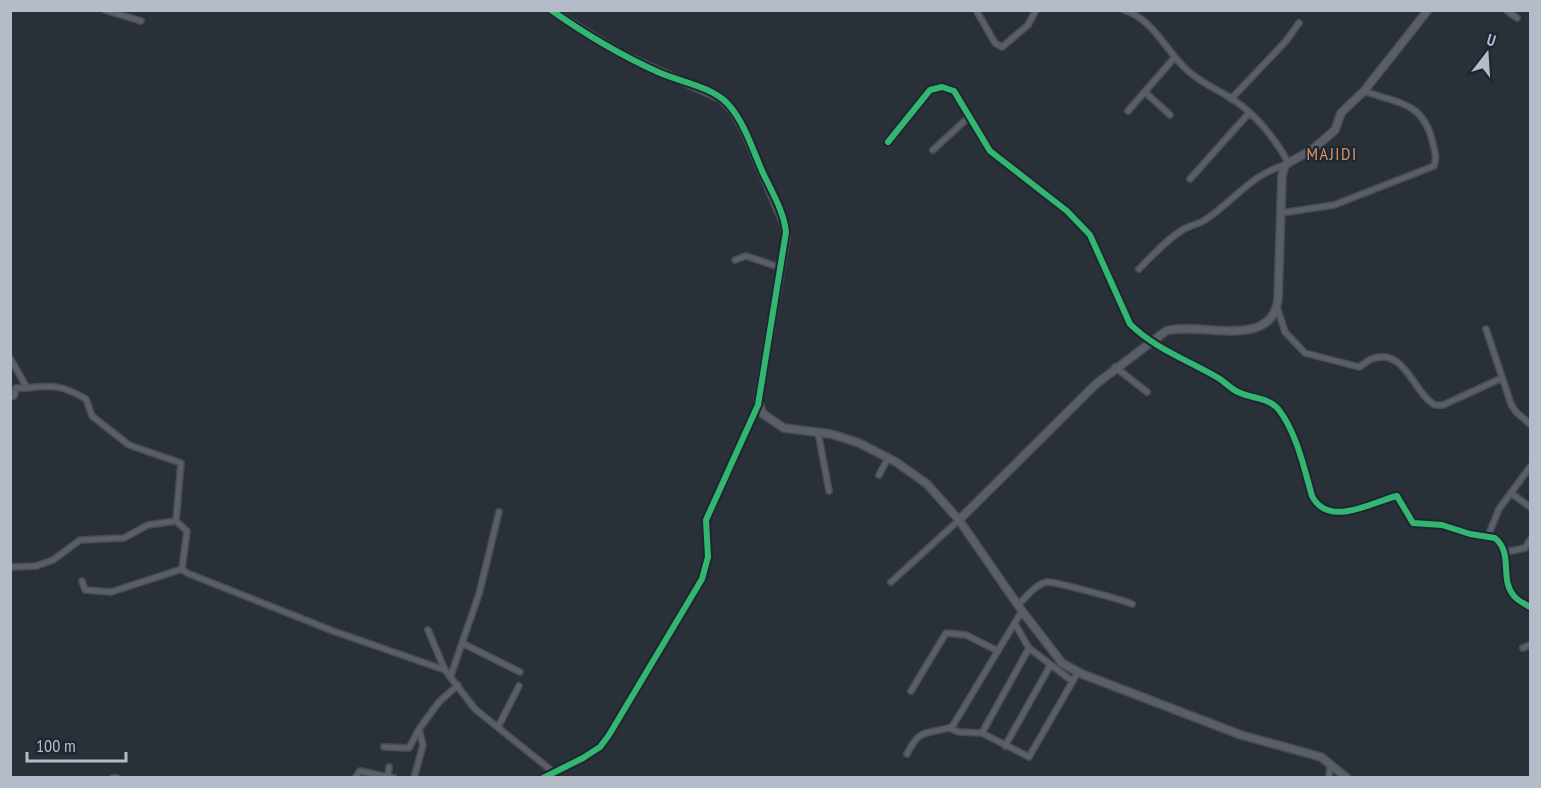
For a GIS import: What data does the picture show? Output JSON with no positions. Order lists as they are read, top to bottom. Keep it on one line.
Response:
{"districts":["MAJIDI"],"scale_bar":"100 m","north":"top"}
